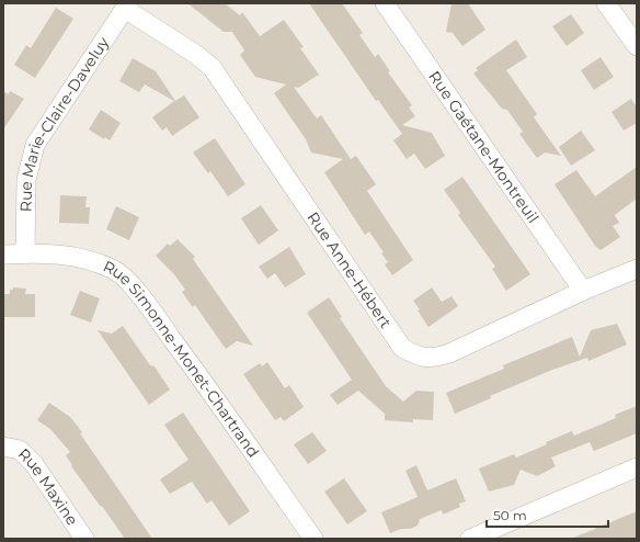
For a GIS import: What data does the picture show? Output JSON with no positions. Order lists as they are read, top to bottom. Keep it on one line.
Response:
{"streets":{"street":["Rue Marie-Claire-Daveluy","Rue Gaétane-Montreuil","Rue Anne-Hébert","Rue Simonne-Monet-Chartrand","Rue Maxine"]},"crossings":[["Rue Marie-Claire-Daveluy","Rue Anne-Hébert"],["Rue Marie-Claire-Daveluy","Rue Simonne-Monet-Chartrand"],["Rue Gaétane-Montreuil","Rue Anne-Hébert"]],"scale_bar":"50 m"}
